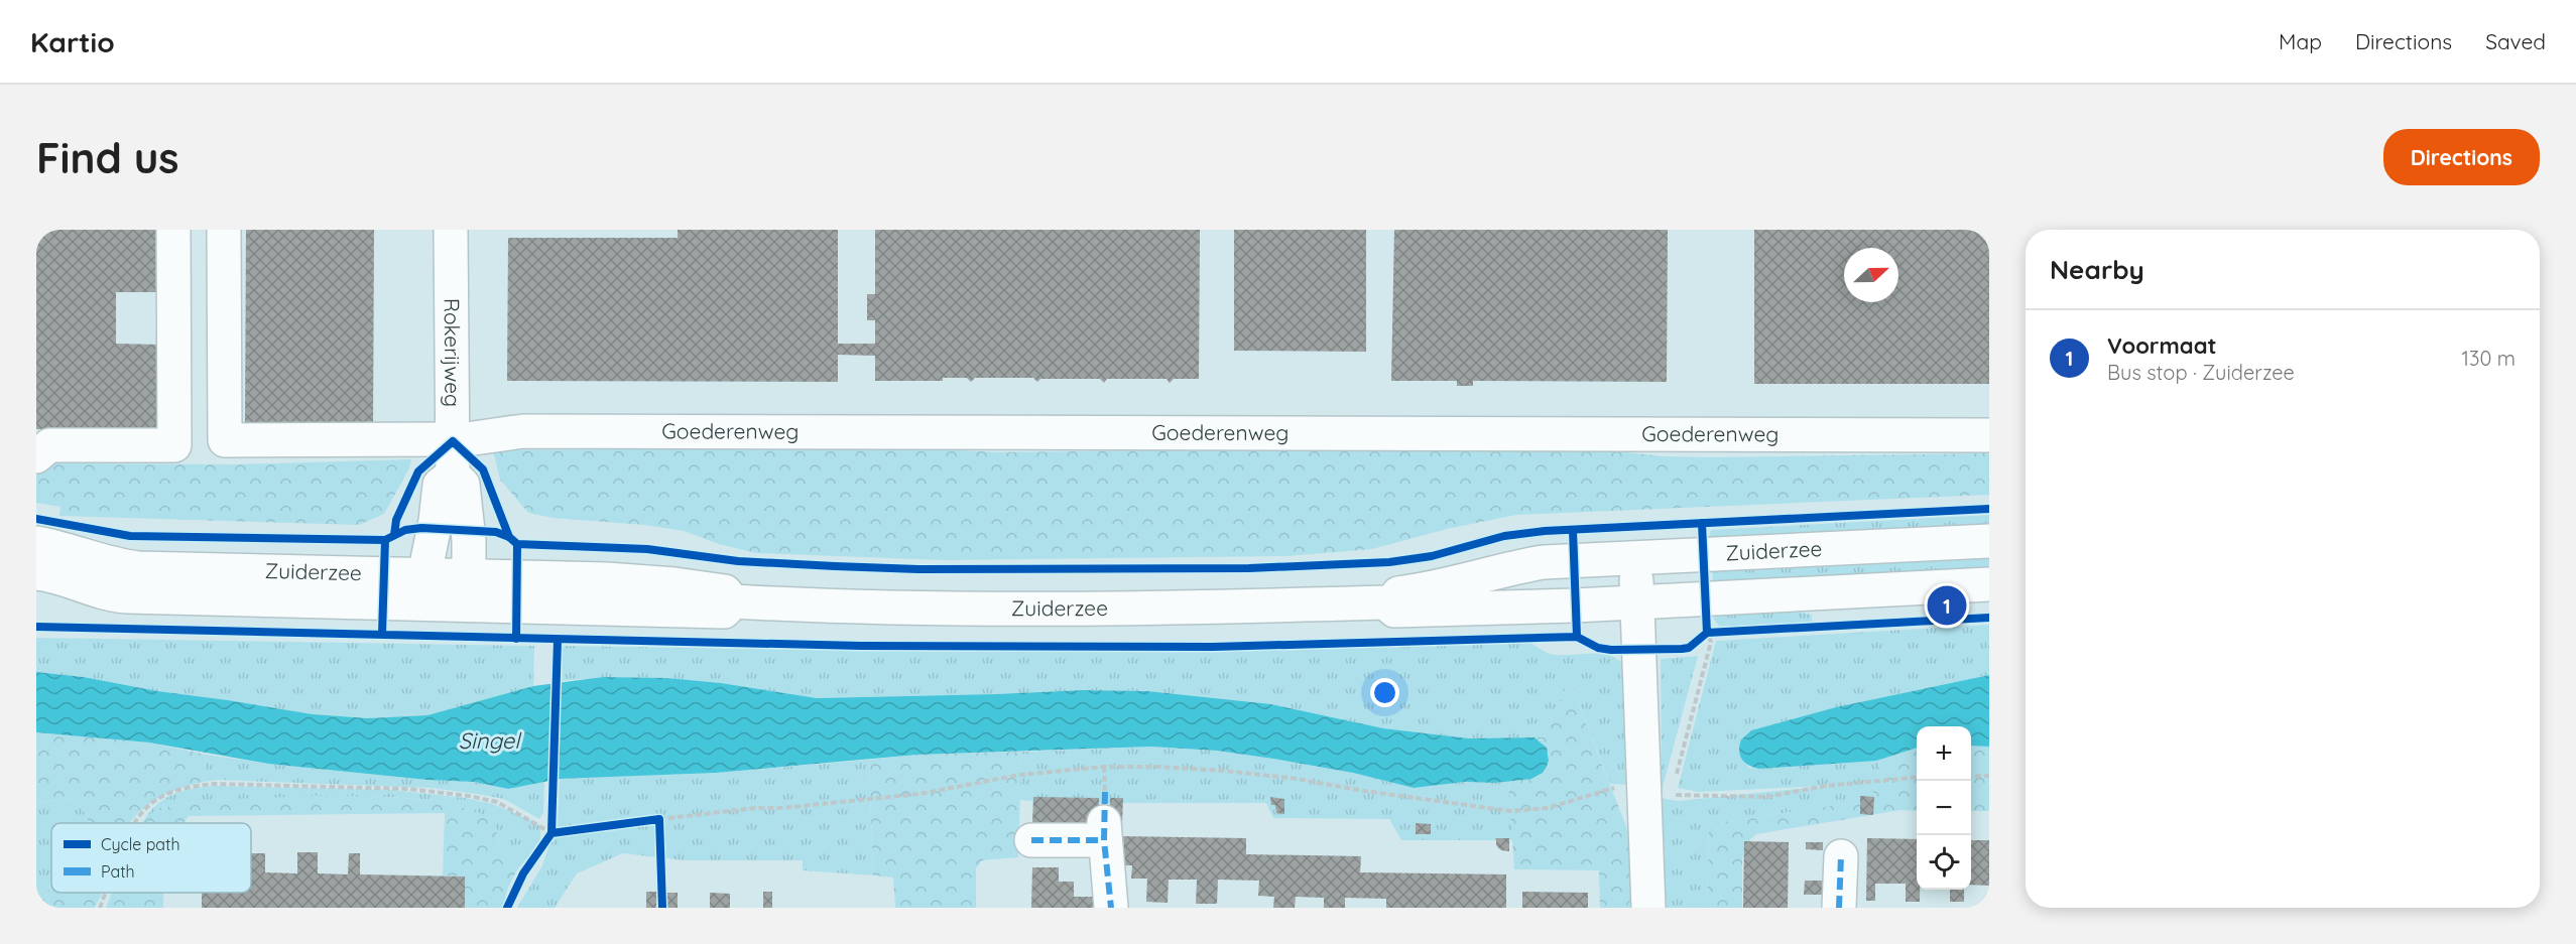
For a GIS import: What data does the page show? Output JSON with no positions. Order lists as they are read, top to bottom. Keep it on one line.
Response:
{"streets":{"street":["Rokerijweg","Goederenweg","Zuiderzee"]},"crossings":[["Rokerijweg","Goederenweg"],["Rokerijweg","Zuiderzee"]],"water":["Singel"],"legend":["Cycle path","Path"],"north":"right","page":{"header":"Kartio","nav":["Map","Directions","Saved"],"buttons":"Directions","title":"Find us","heading":"Nearby","list":[{"mark":"1","name":"Voormaat","note":"Bus stop · Zuiderzee","value":"130 m"}],"pins":"1","map_buttons":["+","−"]}}
